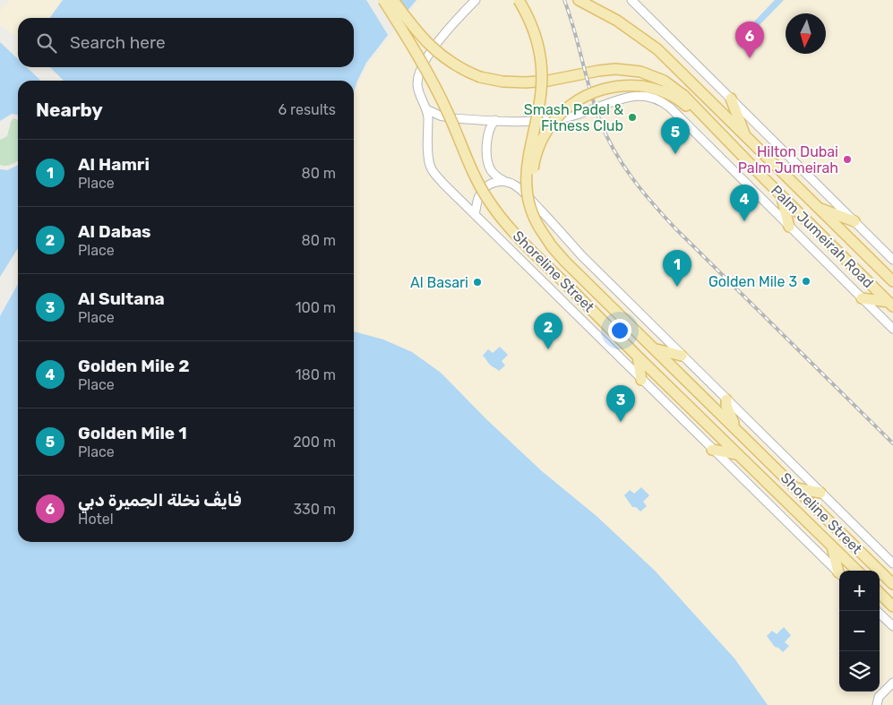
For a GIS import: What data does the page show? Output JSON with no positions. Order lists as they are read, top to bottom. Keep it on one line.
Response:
{"streets":{"main road":["Palm Jumeirah Road","Shoreline Street"]},"places":["Smash Padel & Fitness Club","Hilton Dubai Palm Jumeirah","Golden Mile 3","Al Basari"],"north":"bottom","page":{"search":"Search here","pins":["6","5","4","1","2","3"],"heading":["Nearby","6 results"],"list":[{"mark":"1","name":"Al Hamri","note":"Place","value":"80 m"},{"mark":"2","name":"Al Dabas","note":"Place","value":"80 m"},{"mark":"3","name":"Al Sultana","note":"Place","value":"100 m"},{"mark":"4","name":"Golden Mile 2","note":"Place","value":"180 m"},{"mark":"5","name":"Golden Mile 1","note":"Place","value":"200 m"},{"mark":"6","name":"فايڤ نخلة الجميرة دبي","note":"Hotel","value":"330 m"}],"map_buttons":["+","−"]}}
